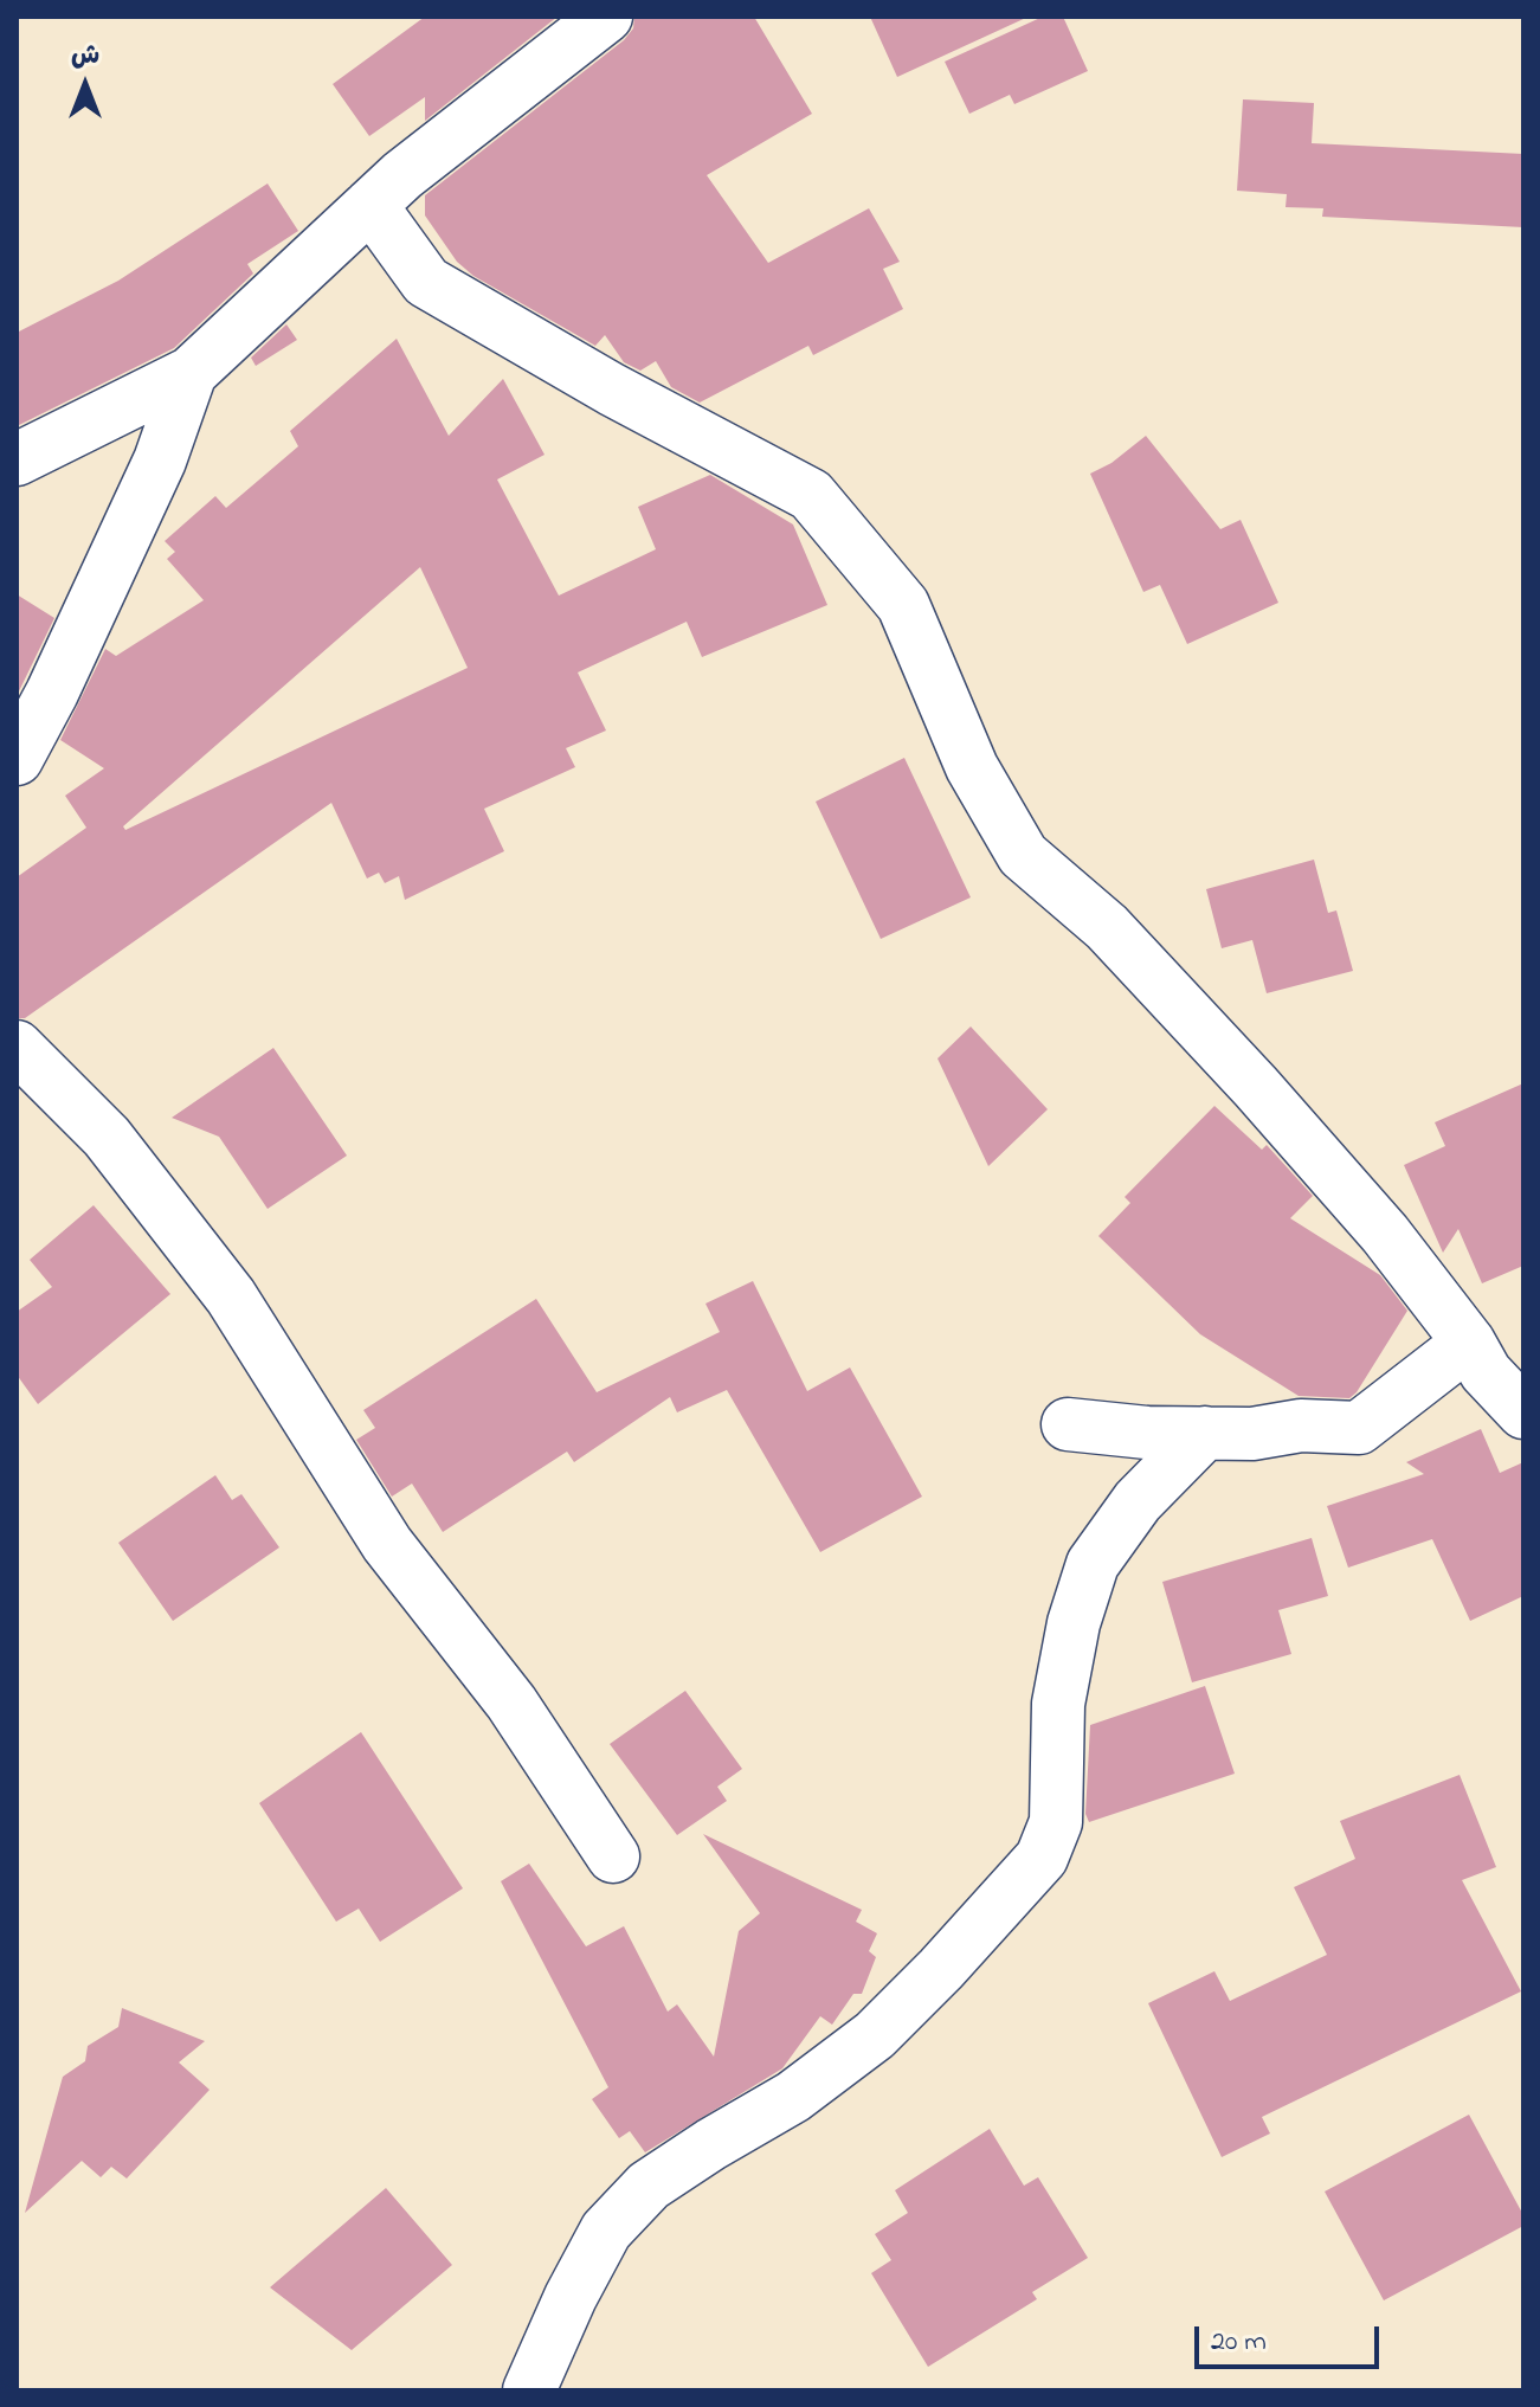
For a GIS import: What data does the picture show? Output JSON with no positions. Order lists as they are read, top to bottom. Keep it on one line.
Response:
{"scale_bar":"20 m","north":"top"}
